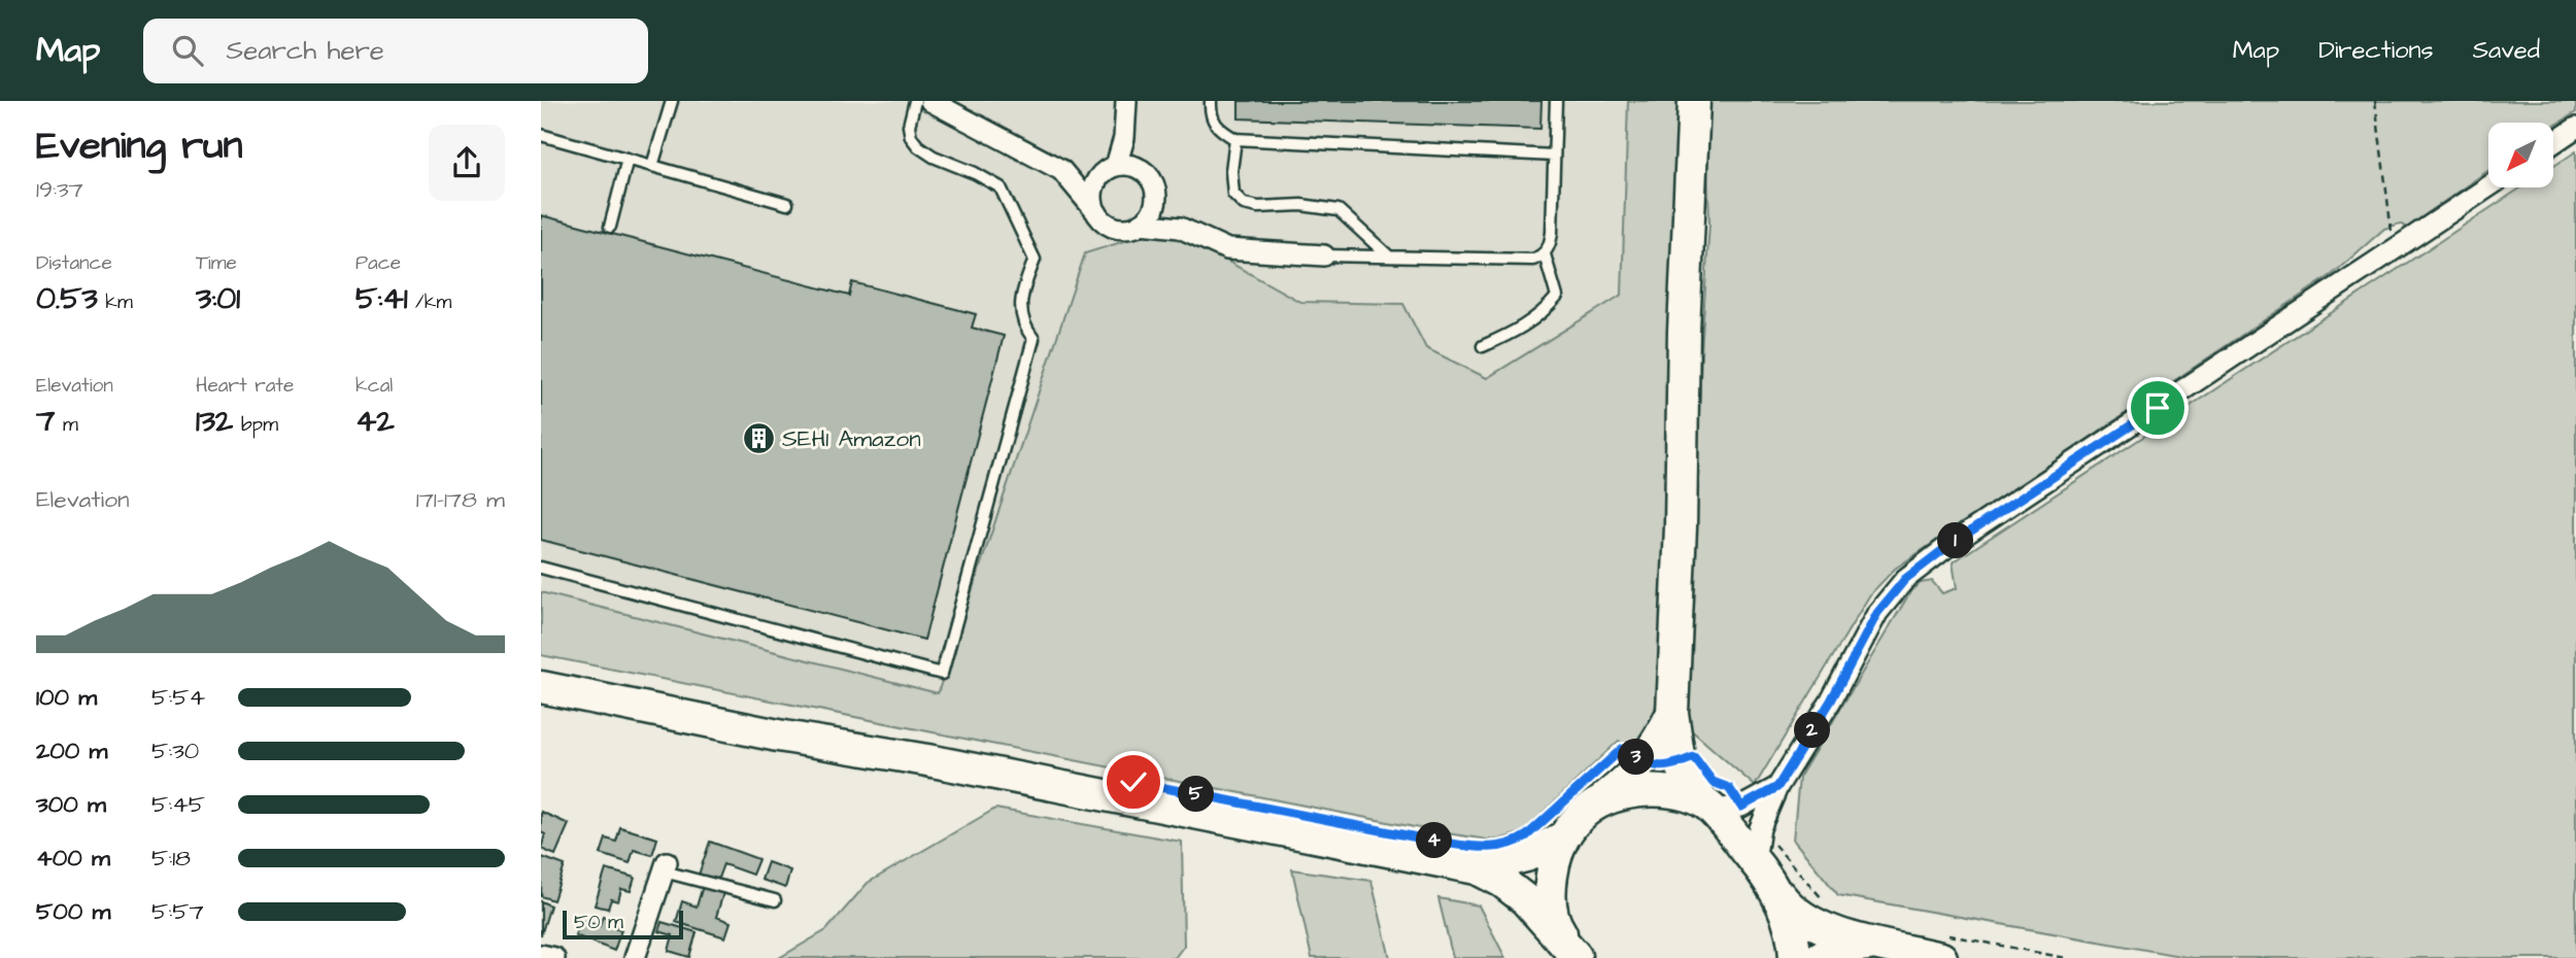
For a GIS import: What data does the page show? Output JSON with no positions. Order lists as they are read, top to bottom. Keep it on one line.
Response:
{"places":{"building":["SEH1 Amazon"]},"scale_bar":"50 m","north":"bottom left","page":{"header":"Map","search":"Search here","nav":["Map","Directions","Saved"],"heading":["Evening run","19:37"],"stats":[["Distance","0.53 km"],["Time","3:01"],["Pace","5:41 /km"],["Elevation","7 m"],["Heart rate","132 bpm"],["kcal","42"]],"chart":["Elevation","171–178 m"],"pins":["1","2","3","5","4"],"list":[{"name":"100 m","note":"5:54"},{"name":"200 m","note":"5:30"},{"name":"300 m","note":"5:45"},{"name":"400 m","note":"5:18"},{"name":"500 m","note":"5:57"}],"scale":"50 m"}}
